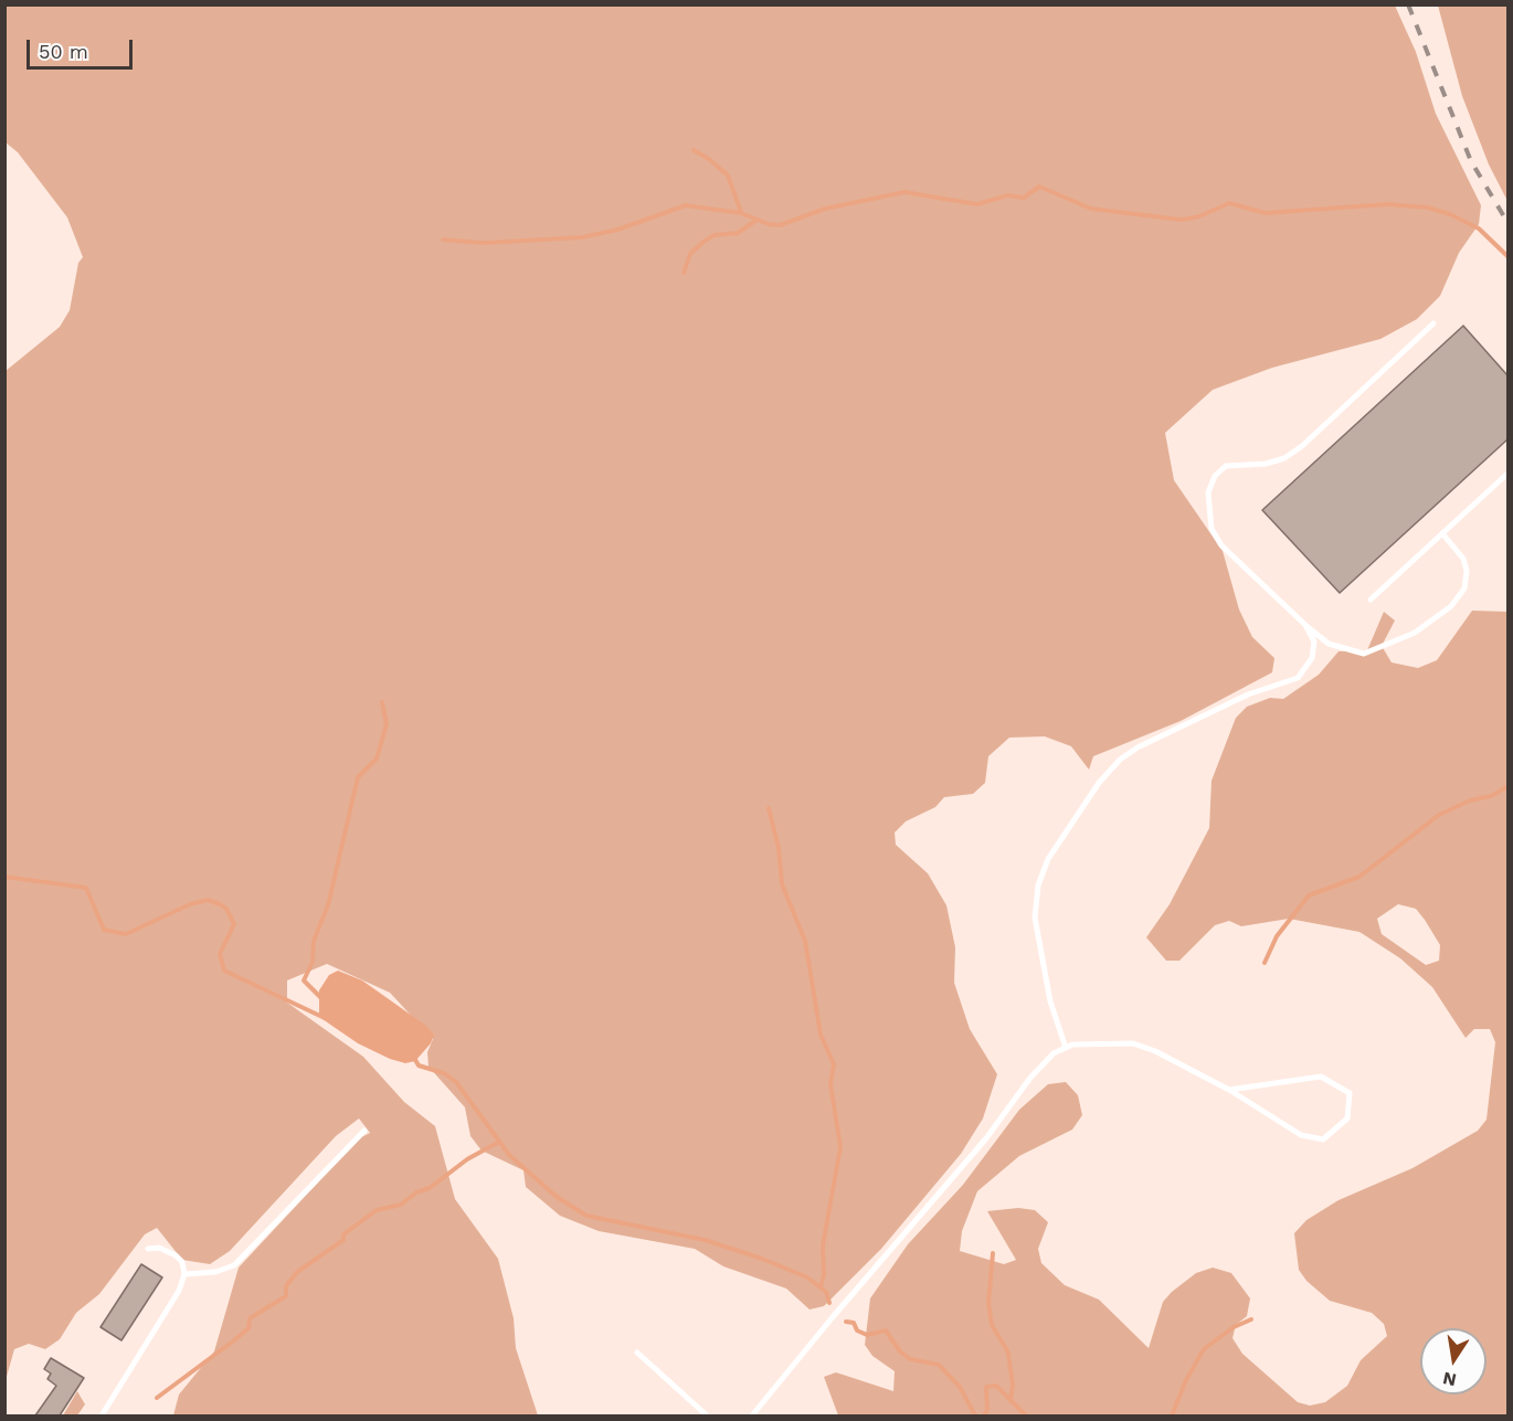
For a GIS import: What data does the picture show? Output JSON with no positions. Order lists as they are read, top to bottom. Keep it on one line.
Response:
{"scale_bar":"50 m","north":"bottom"}
